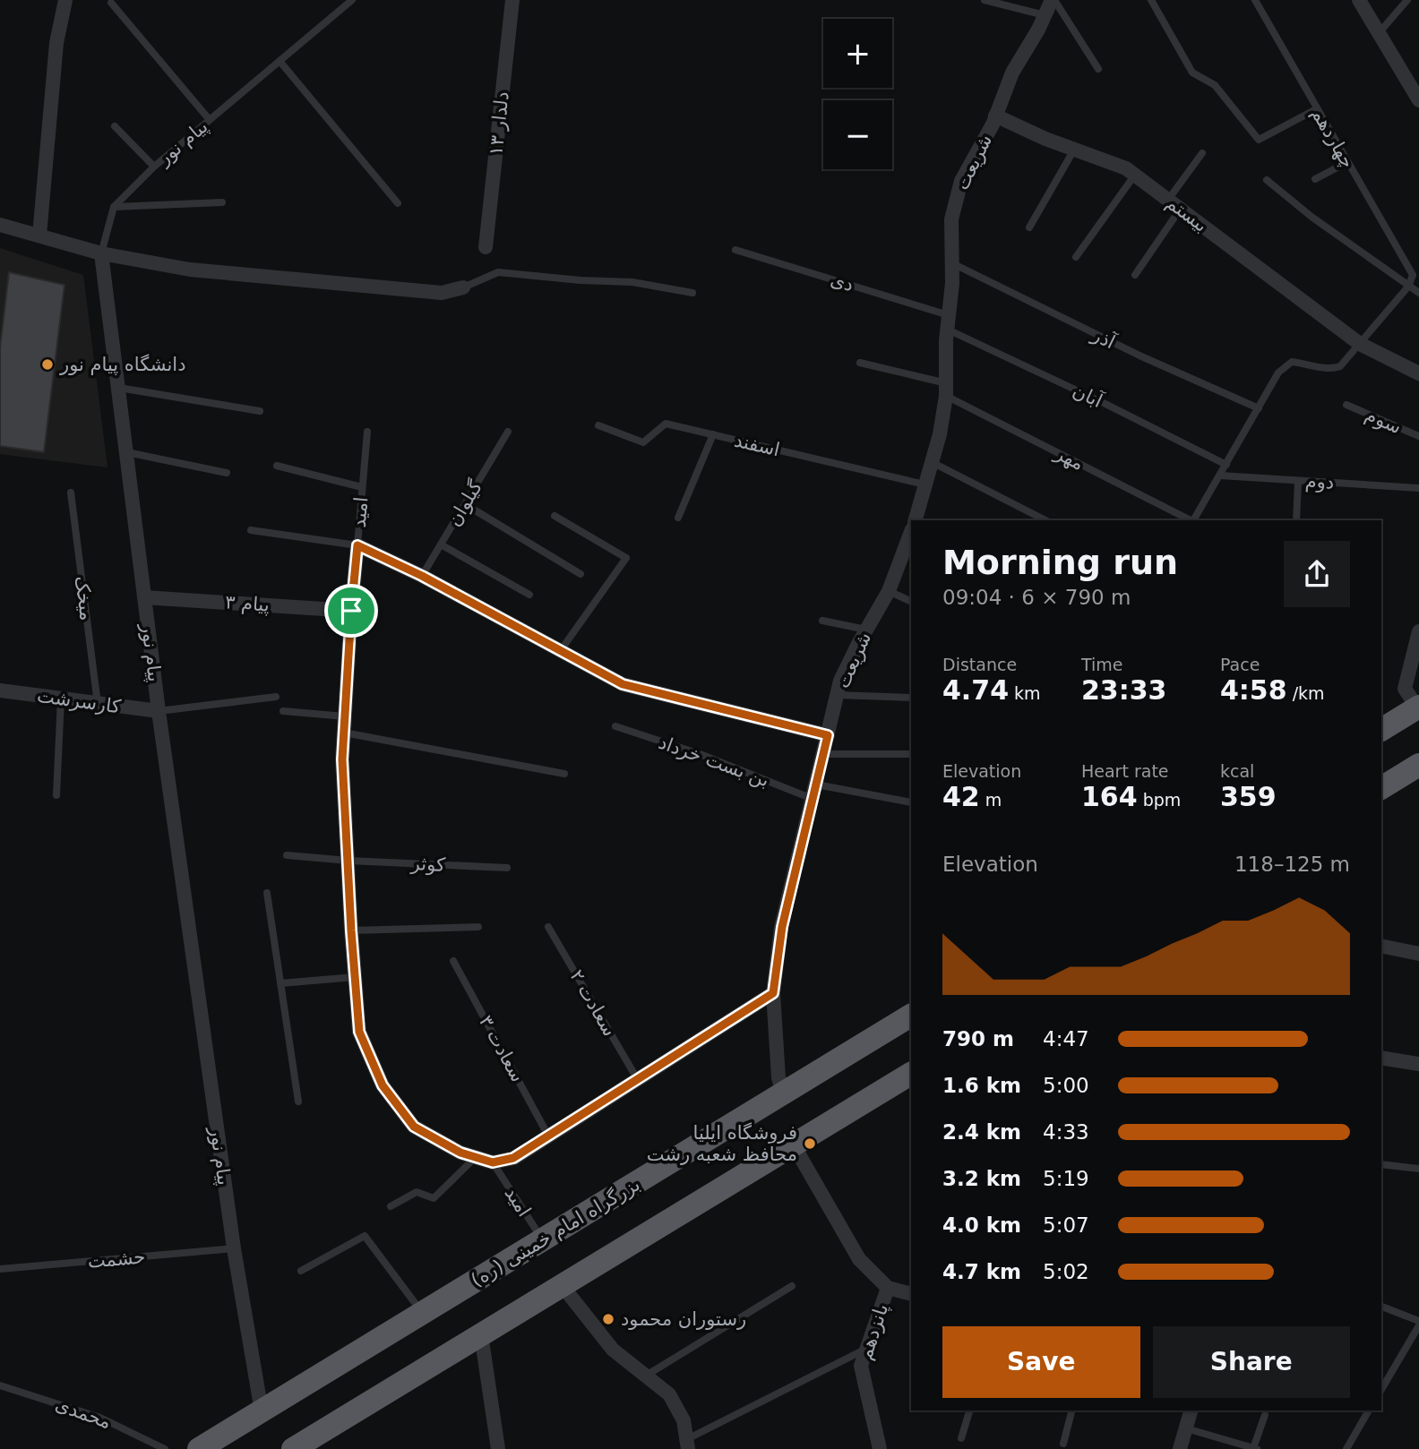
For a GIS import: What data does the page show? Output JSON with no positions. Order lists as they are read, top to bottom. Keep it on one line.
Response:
{"streets":{"highway":["بزرگراه امام خمینی (ره)"],"street":["دلدار ۱۳","پیام نور","شریعت","بیستم","امید","پیام ۳","کارسرشت","پانزدهم"],"lane":["چهاردهم","دی","آذر","آبان","سوم","اسفند","مهر","دوم","گیلوان","میخک","بن بست خرداد","کوثر","سعادت ۲","سعادت ۳","حشمت","محمدی"]},"crossings":[["پیام نور","پیام ۳"],["پیام نور","کارسرشت"],["پیام نور","بزرگراه امام خمینی (ره)"],["پیام نور","حشمت"],["شریعت","بیستم"],["شریعت","دی"],["شریعت","آذر"],["شریعت","آبان"],["شریعت","اسفند"],["شریعت","مهر"],["شریعت","بن بست خرداد"],["شریعت","بزرگراه امام خمینی (ره)"],["دی","آبان"],["امید","پیام ۳"],["امید","کوثر"],["امید","بزرگراه امام خمینی (ره)"],["میخک","کارسرشت"]],"places":["دانشگاه پیام نور","فروشگاه ایلیا محافظ شعبه رشت","رستوران محمود"],"page":{"map_buttons":["+","−"],"heading":["Morning run","09:04 · 6 × 790 m"],"stats":[["Distance","4.74 km"],["Time","23:33"],["Pace","4:58 /km"],["Elevation","42 m"],["Heart rate","164 bpm"],["kcal","359"]],"chart":["Elevation","118–125 m"],"list":[{"name":"790 m","note":"4:47"},{"name":"1.6 km","note":"5:00"},{"name":"2.4 km","note":"4:33"},{"name":"3.2 km","note":"5:19"},{"name":"4.0 km","note":"5:07"},{"name":"4.7 km","note":"5:02"}],"buttons":["Save","Share"]}}
